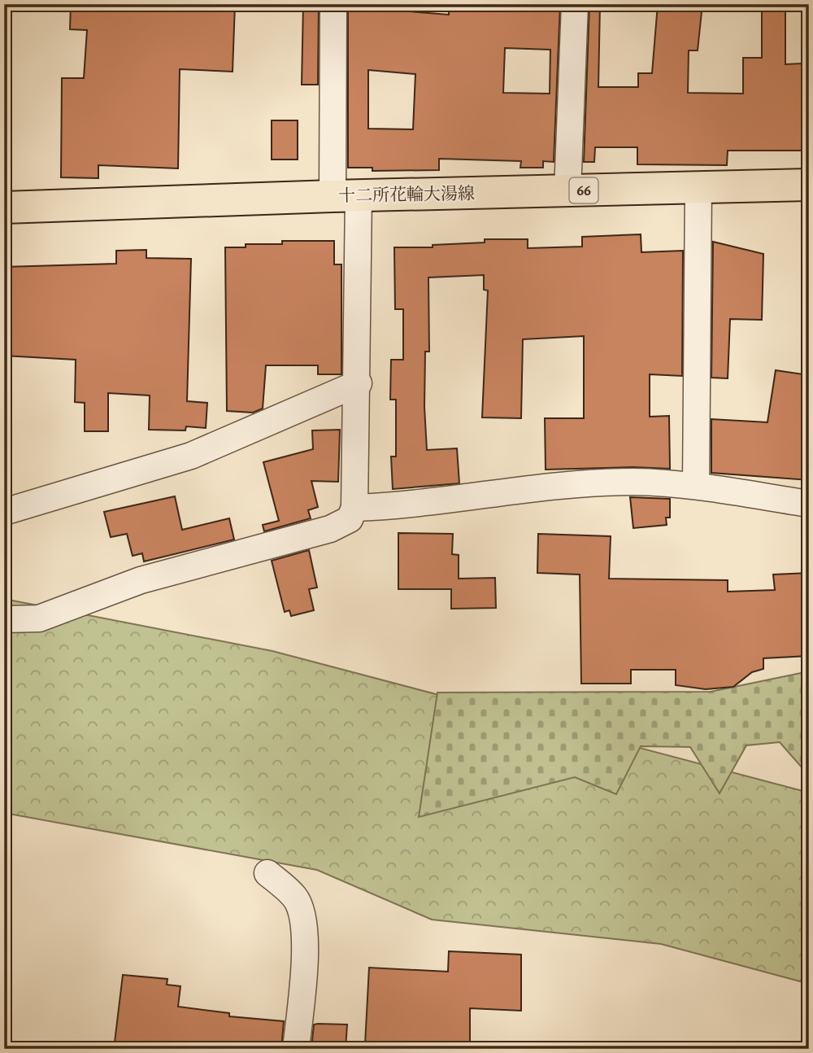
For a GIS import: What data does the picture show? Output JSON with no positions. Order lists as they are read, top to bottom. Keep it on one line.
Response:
{"streets":{"main road":["66","十二所花輪大湯線"]}}
